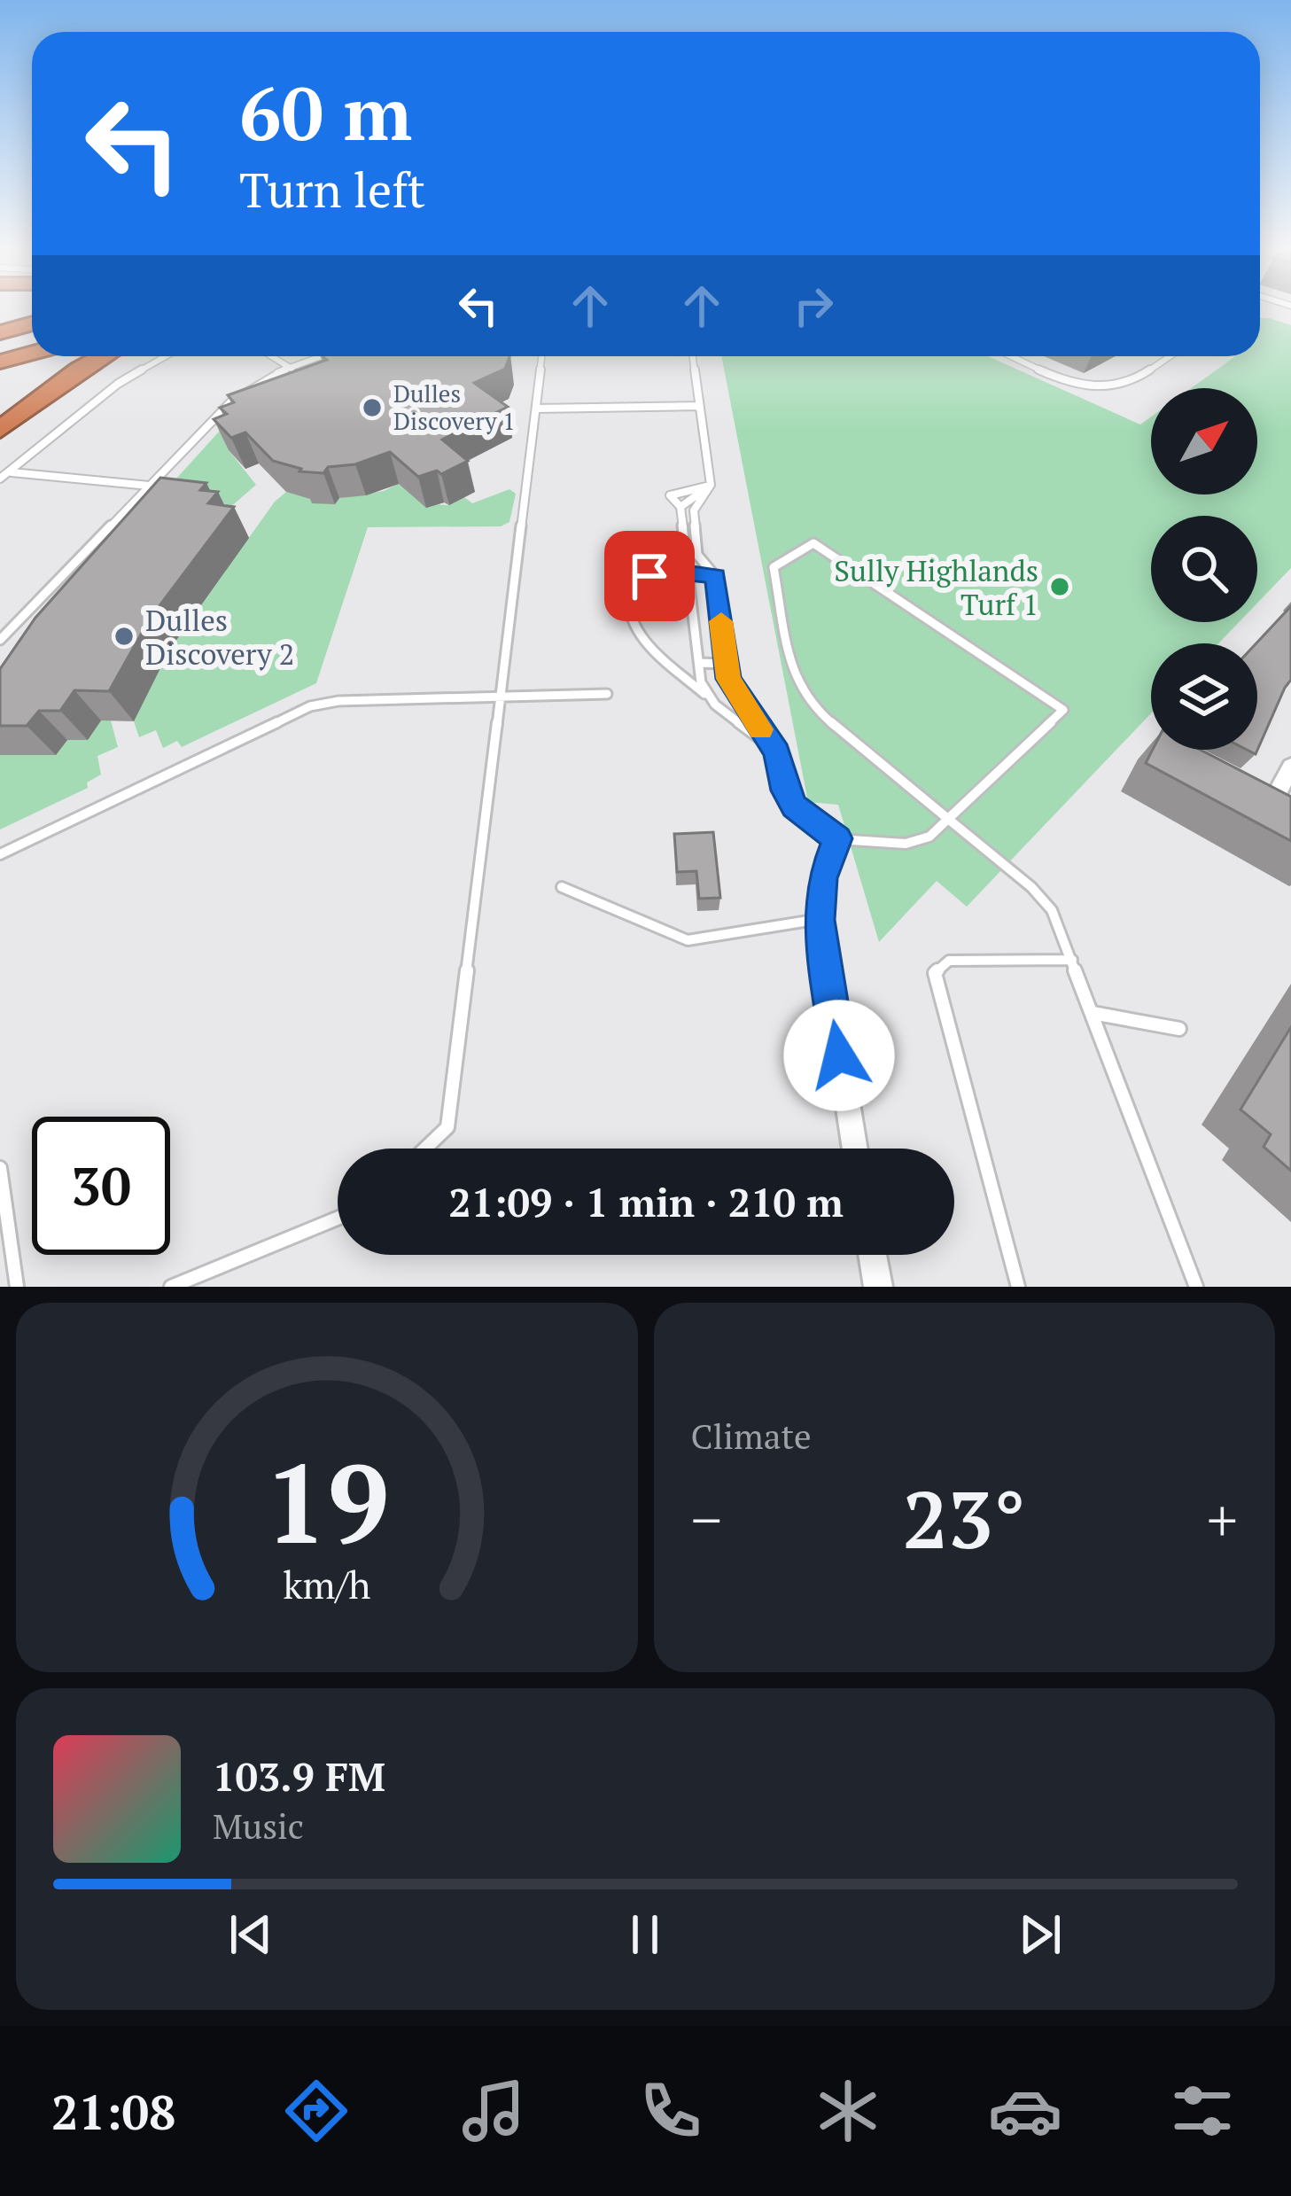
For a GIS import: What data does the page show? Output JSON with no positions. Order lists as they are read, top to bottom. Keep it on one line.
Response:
{"places":["Dulles Discovery 1","Sully Highlands Turf 1","Dulles Discovery 2"],"north":"top right","page":{"turn":["60 m","Turn left"],"limit":"30","trip":"21:09 · 1 min · 210 m","tile":"Climate","heat":["−","23°","+"],"song":["103.9 FM","Music"],"tabs":"21:08","gauge":["19","km/h"]}}
